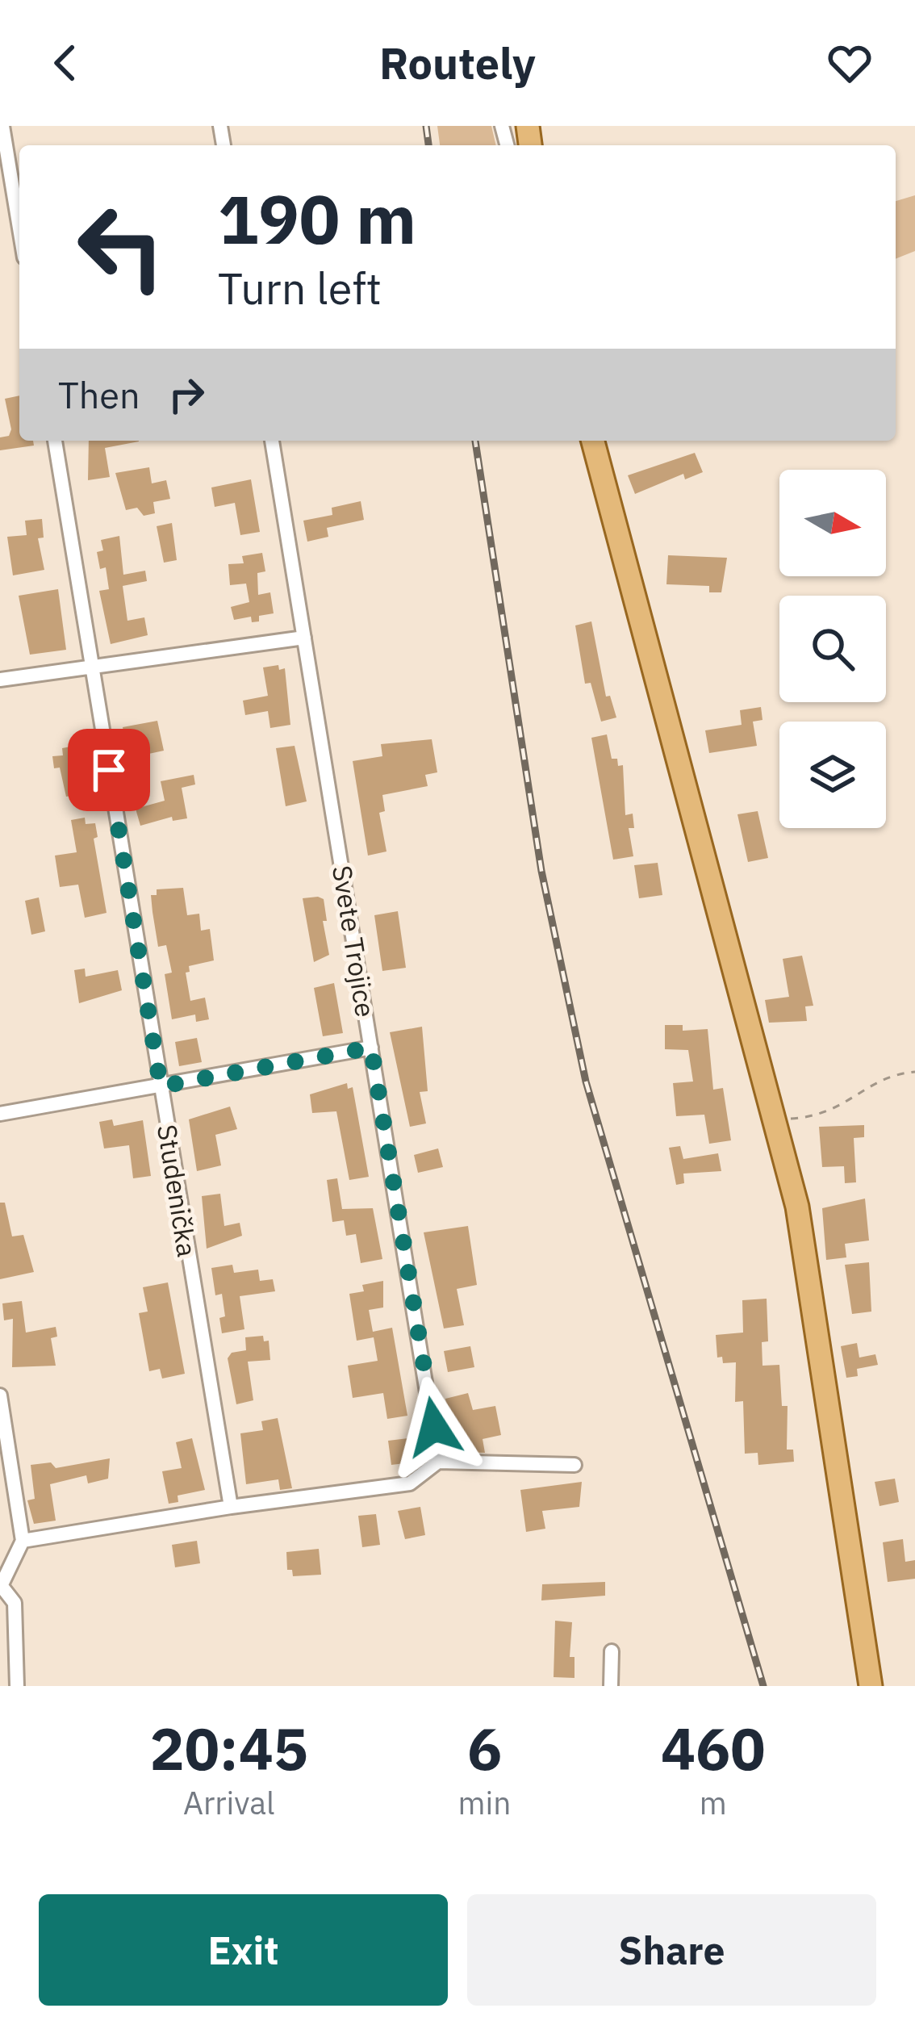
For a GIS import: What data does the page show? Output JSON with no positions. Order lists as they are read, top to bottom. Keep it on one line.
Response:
{"streets":{"street":["Svete Trojice","Studenička"]},"north":"right","page":{"header":"Routely","turn":["190 m","Turn left"],"then":"Then","eta":["20:45","Arrival","6","min","460","m"],"buttons":["Exit","Share"]}}
